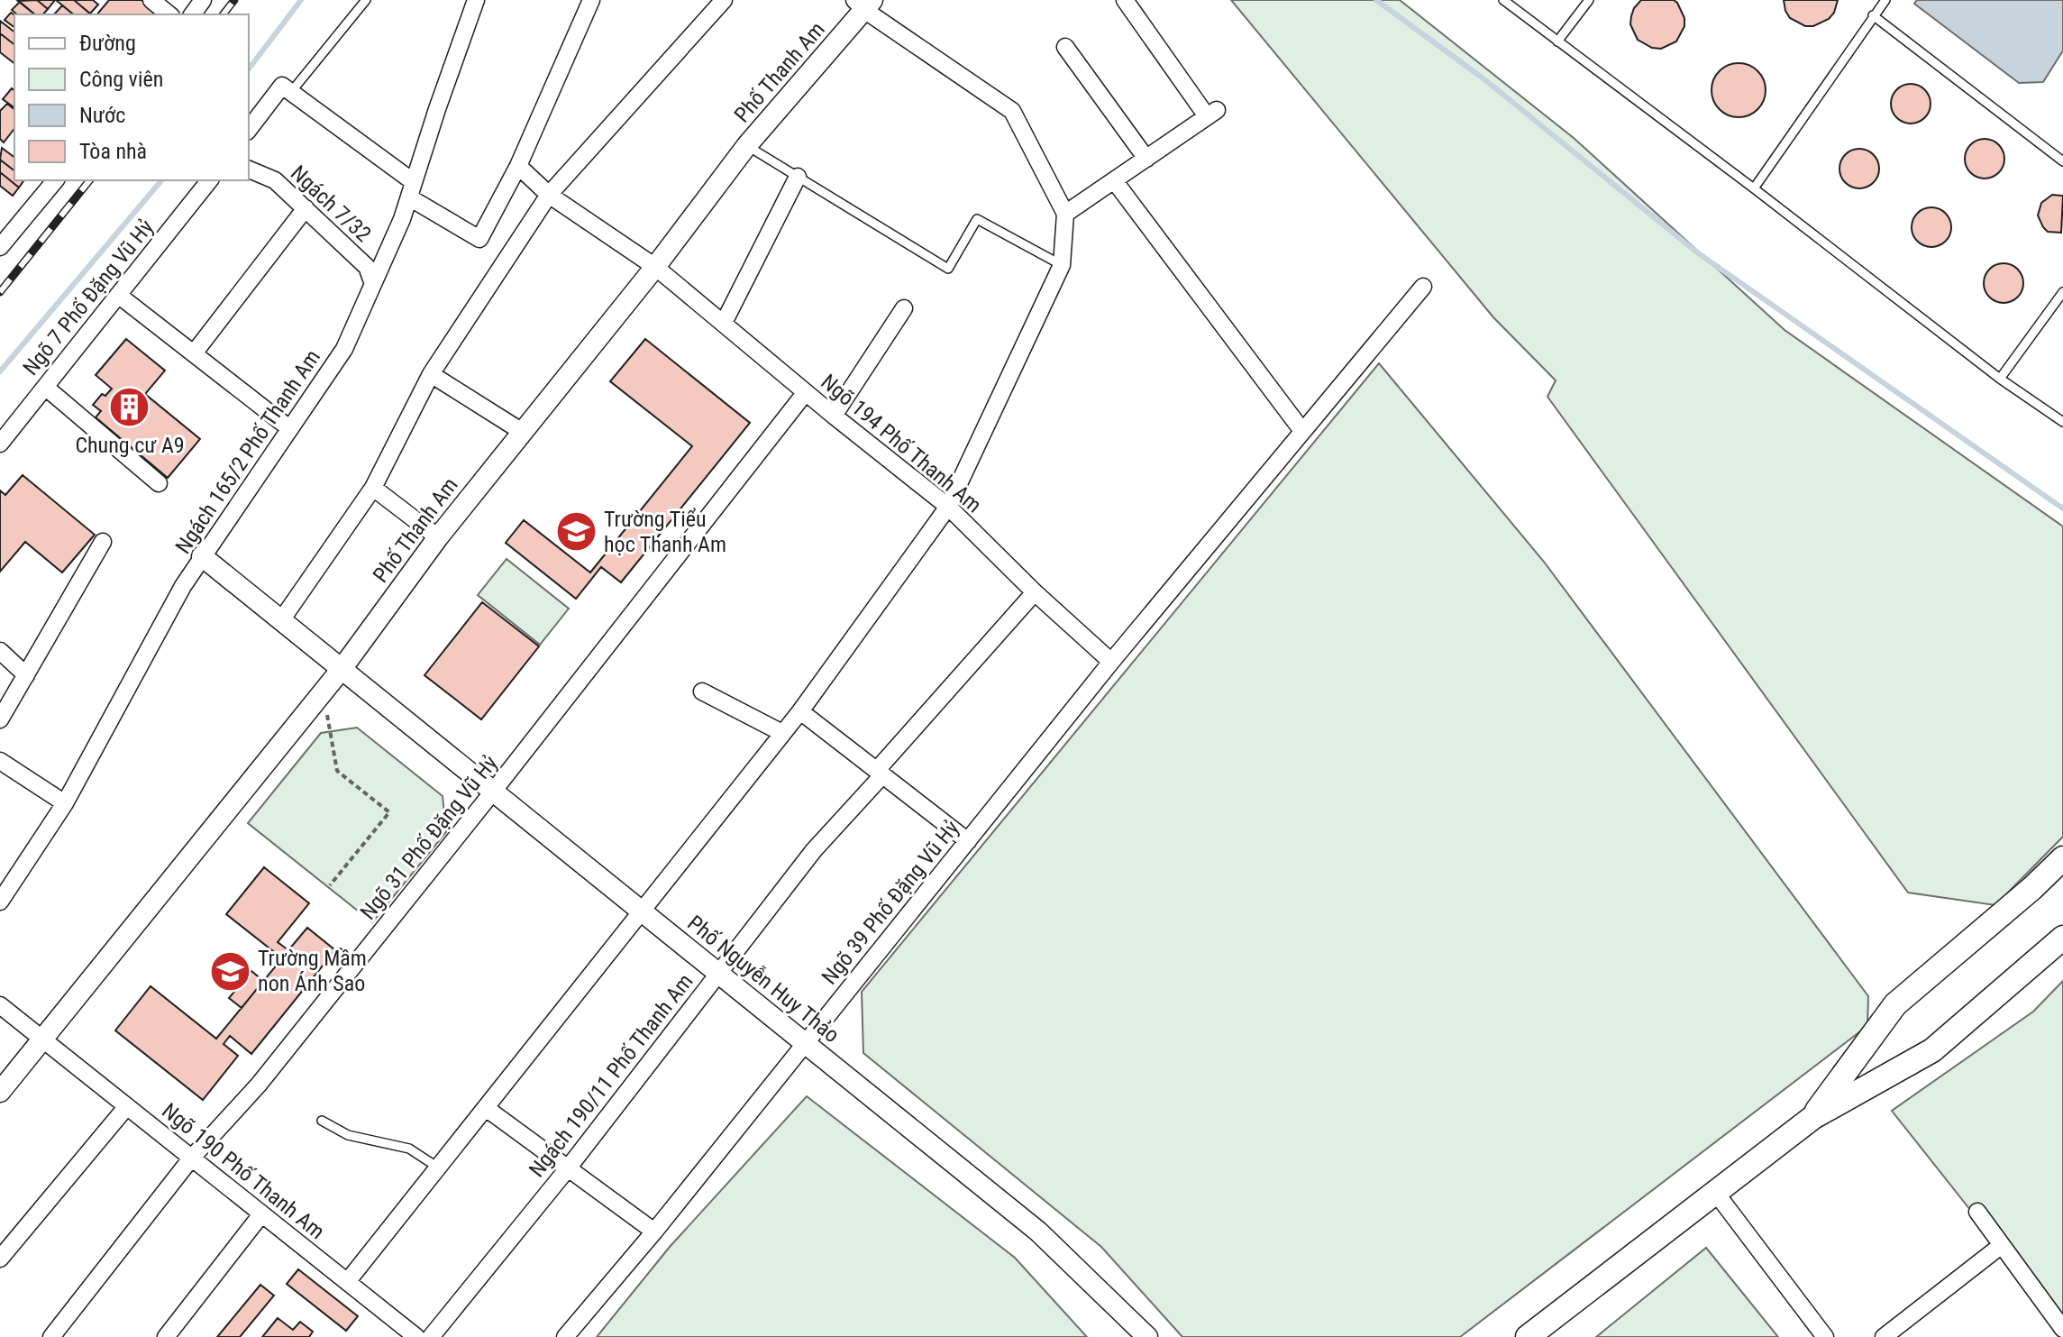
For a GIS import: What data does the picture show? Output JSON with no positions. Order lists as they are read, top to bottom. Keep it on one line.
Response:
{"streets":{"street":["Phố Thanh Am","Ngách 7/32","Ngõ 7 Phố Đặng Vũ Hỷ","Ngõ 194 Phố Thanh Am","Ngách 165/2 Phố Thanh Am","Ngõ 31 Phố Đặng Vũ Hỷ","Ngõ 39 Phố Đặng Vũ Hỷ","Phố Nguyễn Huy Thảo","Ngách 190/11 Phố Thanh Am","Ngõ 190 Phố Thanh Am"]},"crossings":[["Phố Thanh Am","Ngõ 194 Phố Thanh Am"],["Phố Thanh Am","Phố Nguyễn Huy Thảo"],["Phố Thanh Am","Ngõ 190 Phố Thanh Am"],["Ngách 7/32","Ngách 165/2 Phố Thanh Am"],["Ngõ 194 Phố Thanh Am","Ngõ 31 Phố Đặng Vũ Hỷ"],["Ngõ 194 Phố Thanh Am","Ngõ 39 Phố Đặng Vũ Hỷ"],["Ngõ 194 Phố Thanh Am","Ngách 190/11 Phố Thanh Am"],["Ngách 165/2 Phố Thanh Am","Phố Nguyễn Huy Thảo"],["Ngõ 31 Phố Đặng Vũ Hỷ","Phố Nguyễn Huy Thảo"],["Ngõ 31 Phố Đặng Vũ Hỷ","Ngõ 190 Phố Thanh Am"],["Ngõ 39 Phố Đặng Vũ Hỷ","Phố Nguyễn Huy Thảo"],["Phố Nguyễn Huy Thảo","Ngách 190/11 Phố Thanh Am"]],"places":{"building":["Chung cư A9"],"school or university":["Trường Tiểu học Thanh Am","Trường Mầm non Ánh Sao"]},"legend":["Đường","Công viên","Nước","Tòa nhà"]}
